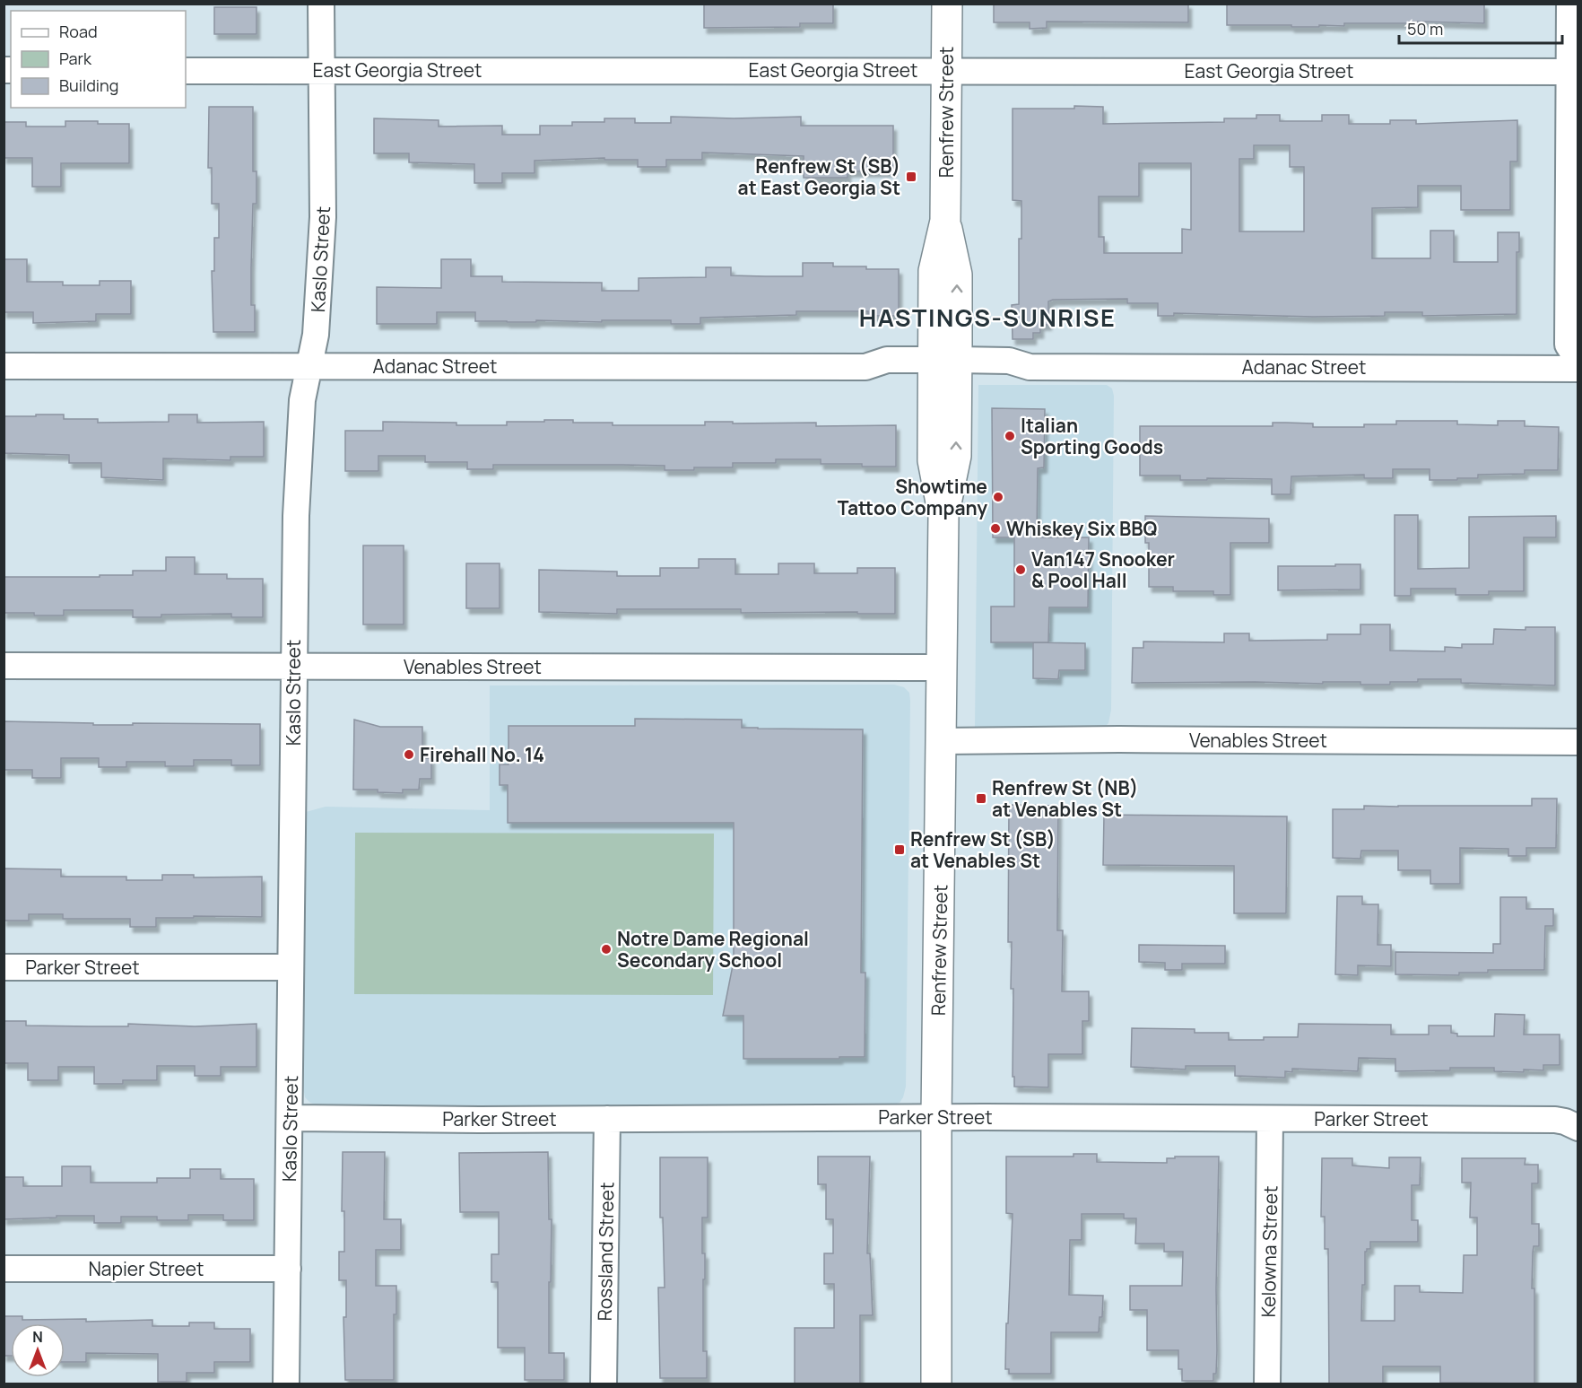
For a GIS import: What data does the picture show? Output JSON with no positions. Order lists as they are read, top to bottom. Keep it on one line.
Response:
{"streets":{"street":["East Georgia Street","Renfrew Street","Kaslo Street","Adanac Street","Venables Street","Parker Street","Rossland Street","Kelowna Street","Napier Street"]},"crossings":[["East Georgia Street","Renfrew Street"],["East Georgia Street","Kaslo Street"],["Renfrew Street","Adanac Street"],["Renfrew Street","Venables Street"],["Renfrew Street","Parker Street"],["Kaslo Street","Adanac Street"],["Kaslo Street","Venables Street"],["Kaslo Street","Parker Street"],["Kaslo Street","Napier Street"],["Parker Street","Rossland Street"],["Parker Street","Kelowna Street"]],"districts":["HASTINGS-SUNRISE"],"places":{"transit":["Renfrew St (SB) at East Georgia St","Renfrew St (NB) at Venables St","Renfrew St (SB) at Venables St"],"other":["Italian Sporting Goods","Showtime Tattoo Company","Whiskey Six BBQ","Van147 Snooker & Pool Hall","Firehall No. 14","Notre Dame Regional Secondary School"]},"legend":["Road","Park","Building"],"scale_bar":"50 m","north":"top"}
